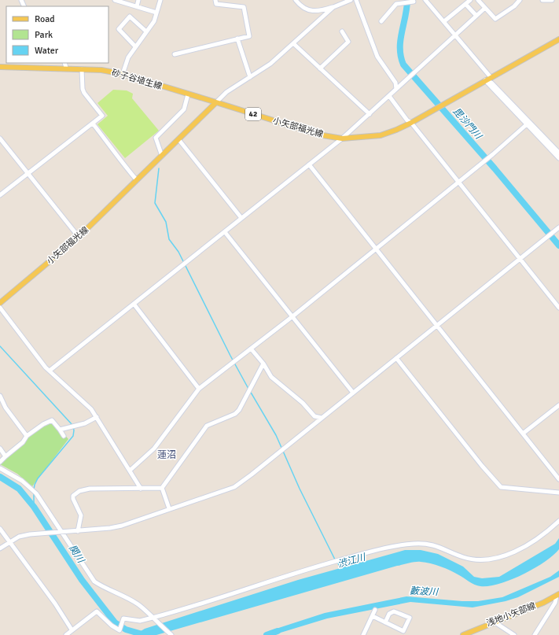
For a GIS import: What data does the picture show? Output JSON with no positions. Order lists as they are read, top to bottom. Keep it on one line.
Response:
{"streets":{"main road":["砂子谷埴生線","42","小矢部福光線","浅地小矢部線"]},"crossings":[["砂子谷埴生線","小矢部福光線"]],"districts":["蓮沼"],"water":["毘沙門川","関川","渋江川","藪波川"],"legend":["Road","Park","Water"]}
